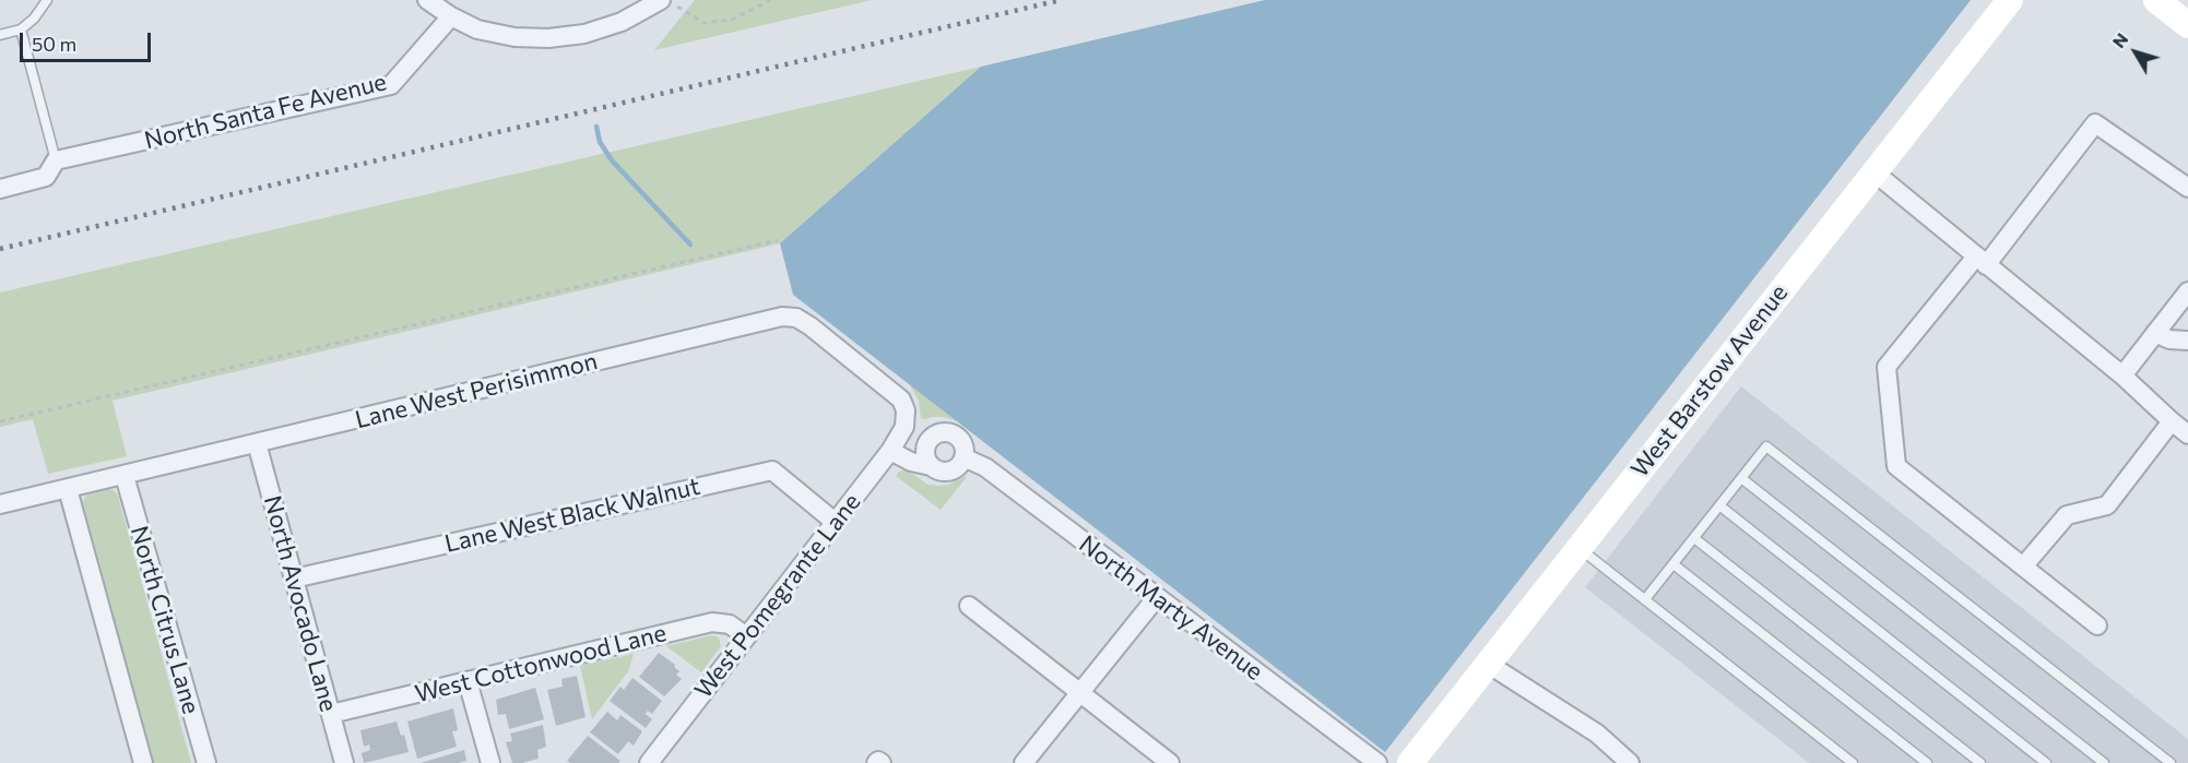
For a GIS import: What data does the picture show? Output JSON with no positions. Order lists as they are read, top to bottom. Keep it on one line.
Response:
{"streets":{"street":["North Santa Fe Avenue","West Barstow Avenue","Lane West Perisimmon","Lane West Black Walnut","West Pomegrante Lane","North Avocado Lane","North Marty Avenue","North Citrus Lane","West Cottonwood Lane"]},"crossings":[["Lane West Perisimmon","West Pomegrante Lane"],["Lane West Perisimmon","North Avocado Lane"],["Lane West Perisimmon","North Marty Avenue"],["Lane West Perisimmon","North Citrus Lane"],["Lane West Black Walnut","West Pomegrante Lane"],["Lane West Black Walnut","North Avocado Lane"],["West Pomegrante Lane","North Marty Avenue"],["West Pomegrante Lane","West Cottonwood Lane"],["North Avocado Lane","West Cottonwood Lane"]],"scale_bar":"50 m","north":"top left"}
